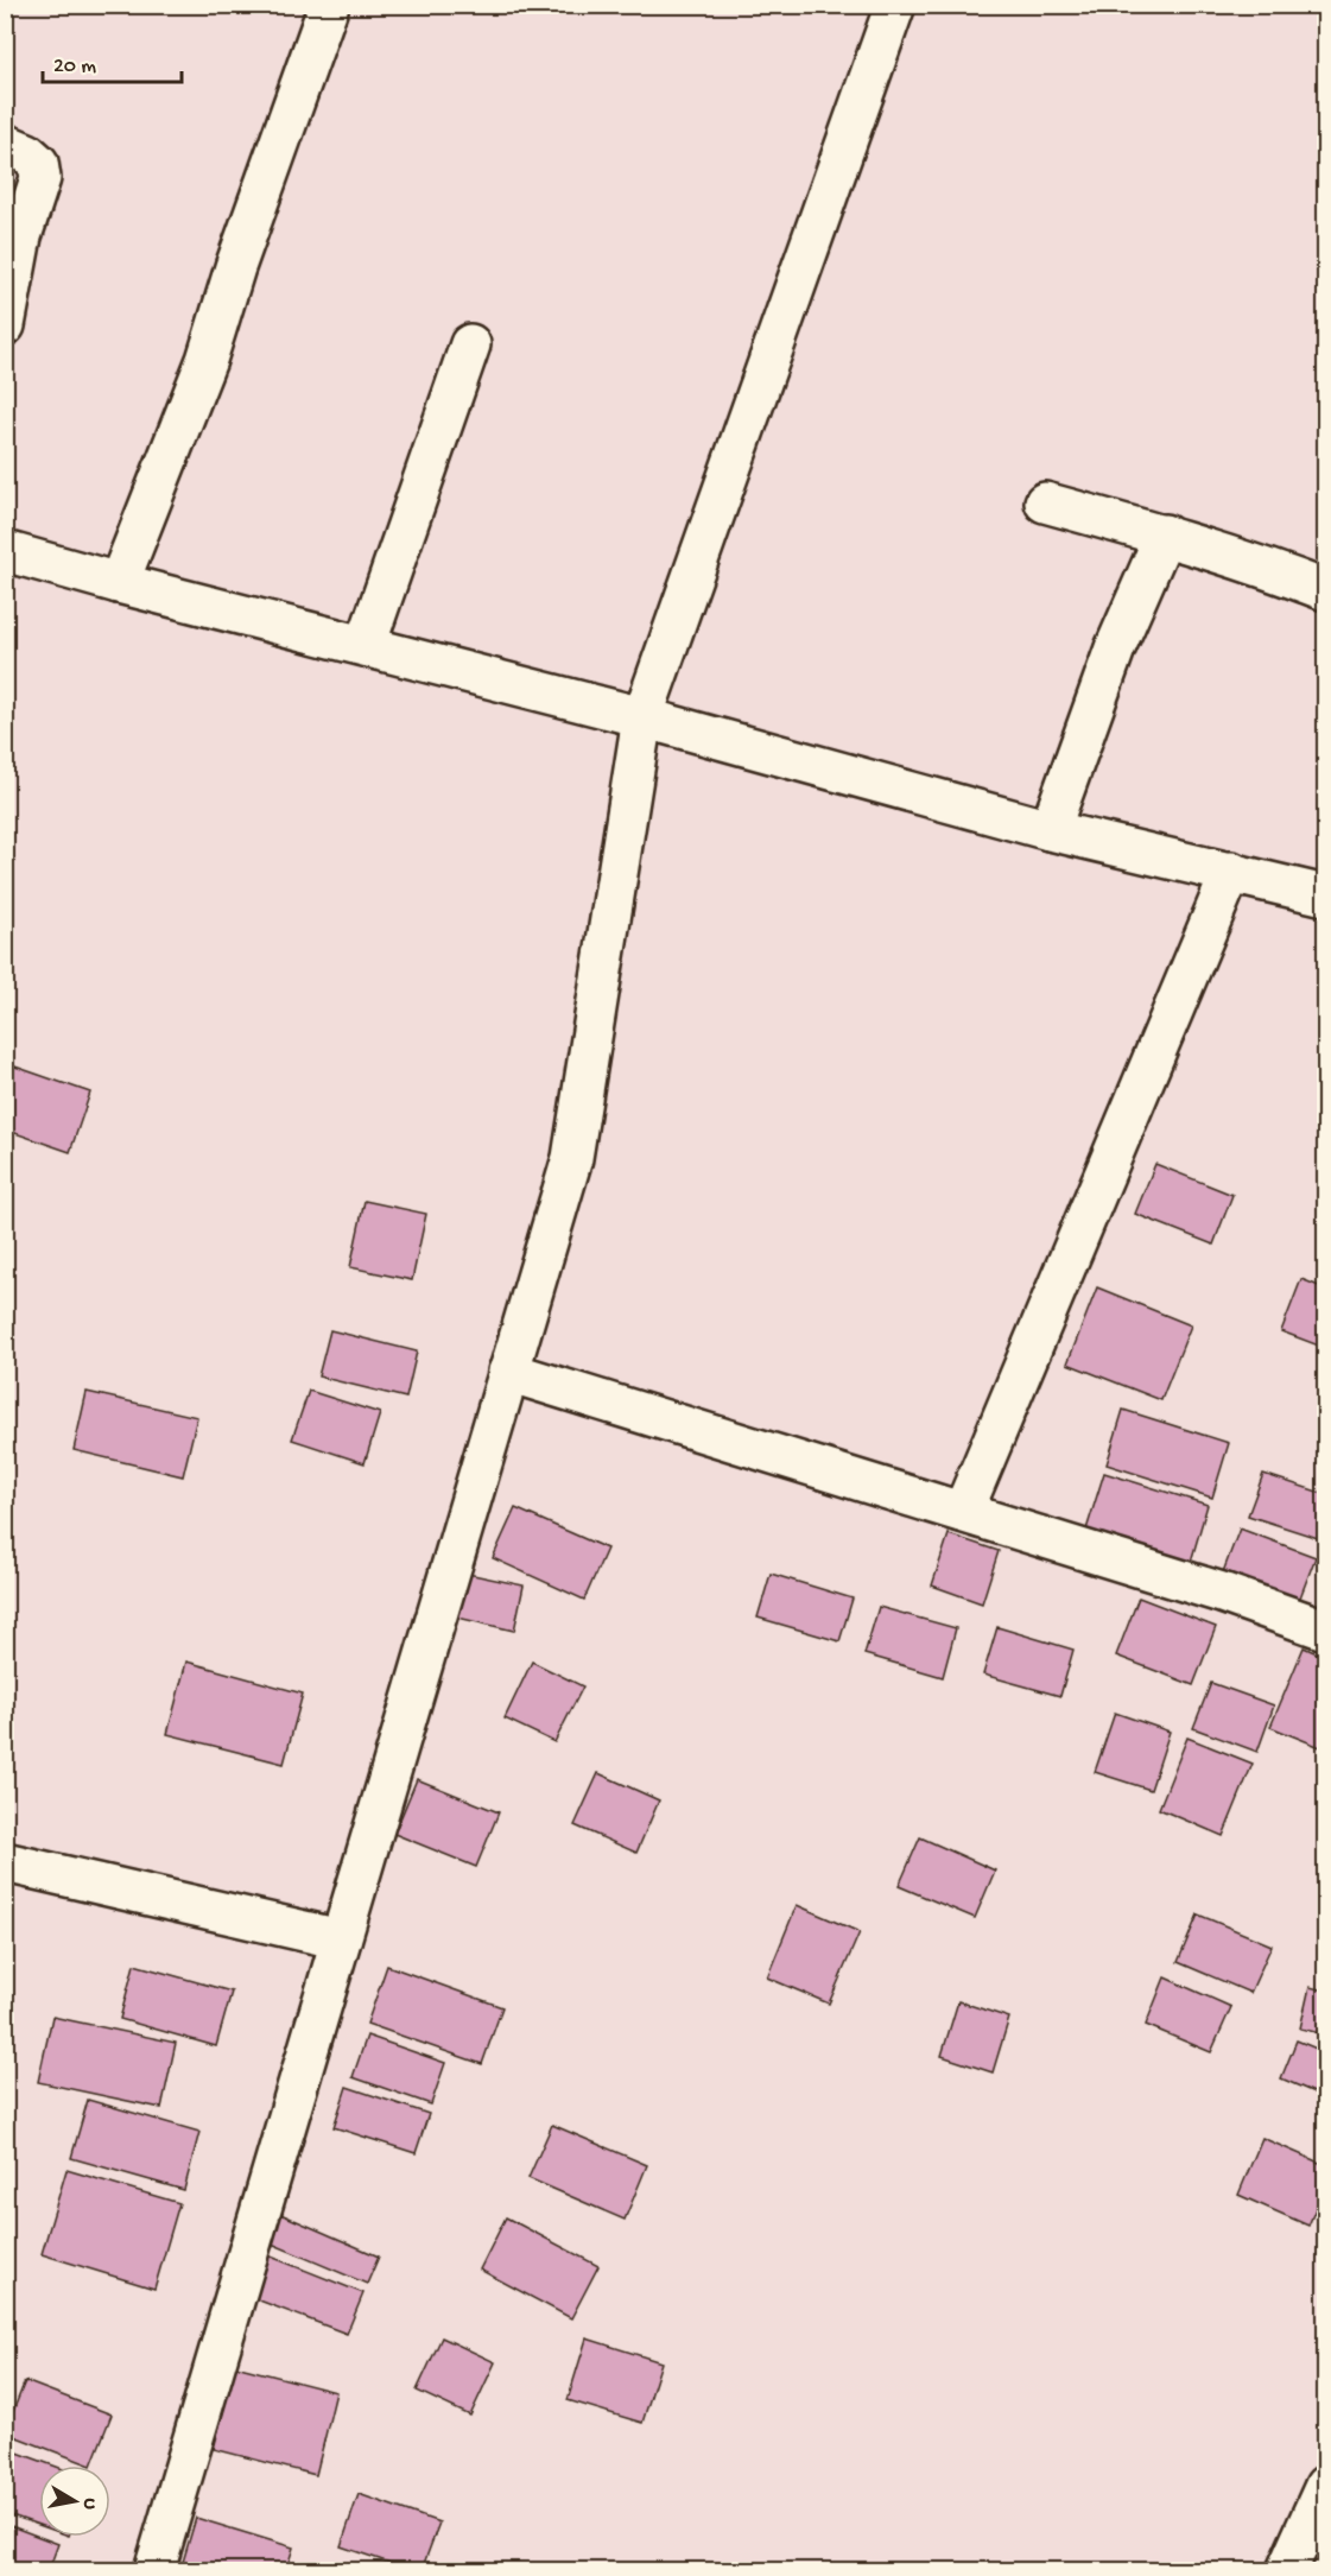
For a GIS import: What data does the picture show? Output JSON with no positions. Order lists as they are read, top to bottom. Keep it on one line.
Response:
{"scale_bar":"20 m","north":"right"}
